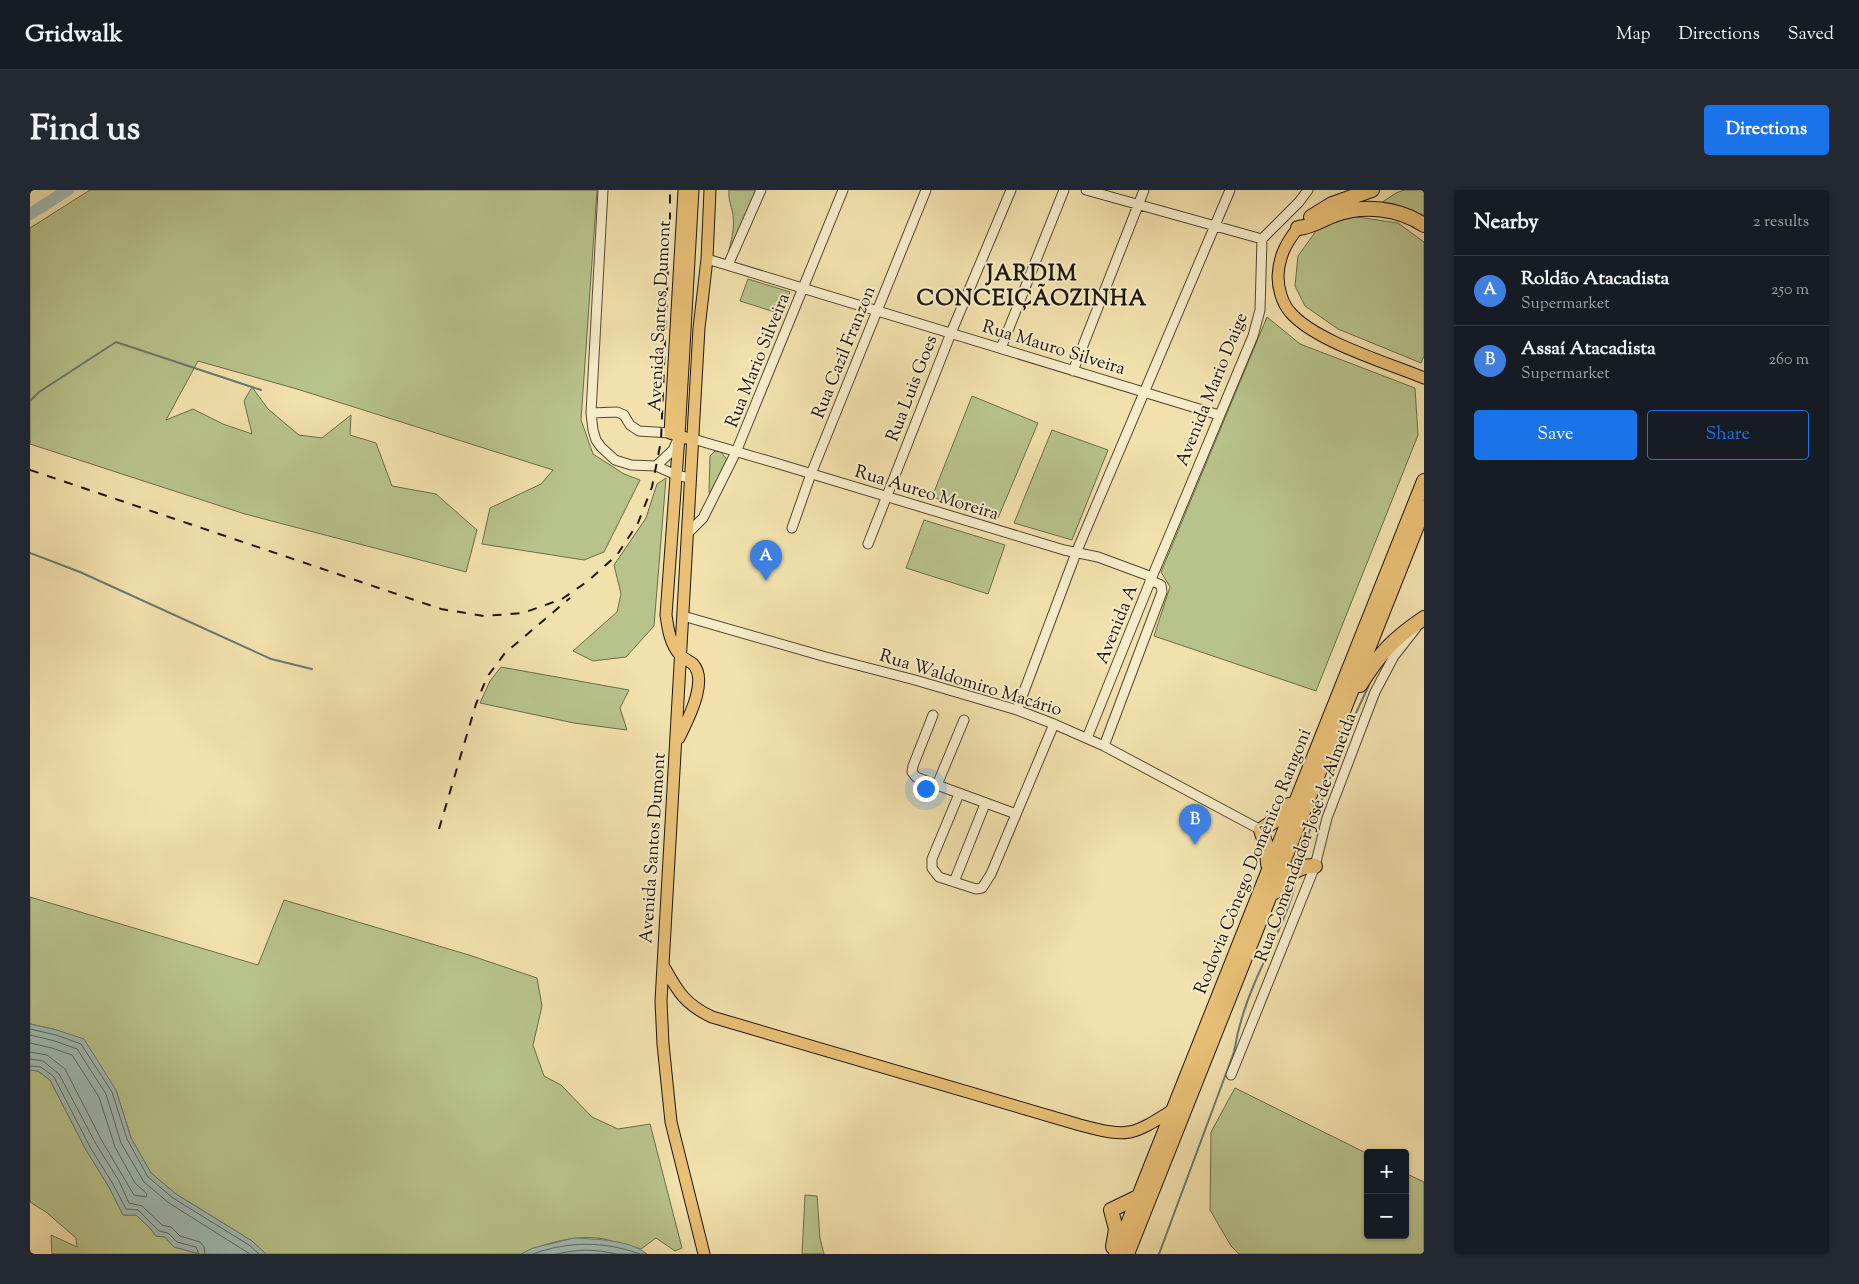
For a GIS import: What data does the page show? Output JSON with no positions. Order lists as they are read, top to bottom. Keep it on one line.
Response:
{"streets":{"highway":["Rodovia Cônego Domênico Rangoni"],"main road":["Avenida Santos Dumont"],"street":["Rua Mauro Silveira","Rua Cazil Franzon","Rua Mario Silveira","Rua Luis Goes","Avenida Mario Daige","Rua Aureo Moreira","Avenida A","Rua Waldomiro Macário","Rua Comendador José de Almeida"]},"crossings":[["Avenida Santos Dumont","Rua Mauro Silveira"],["Avenida Santos Dumont","Rua Mario Silveira"],["Avenida Santos Dumont","Rua Aureo Moreira"],["Avenida Santos Dumont","Rua Waldomiro Macário"],["Rua Mauro Silveira","Rua Cazil Franzon"],["Rua Mauro Silveira","Rua Mario Silveira"],["Rua Mauro Silveira","Rua Luis Goes"],["Rua Mauro Silveira","Avenida Mario Daige"],["Rua Cazil Franzon","Rua Aureo Moreira"],["Rua Mario Silveira","Rua Aureo Moreira"],["Rua Luis Goes","Rua Aureo Moreira"],["Avenida Mario Daige","Rua Aureo Moreira"],["Avenida Mario Daige","Avenida A"],["Rua Aureo Moreira","Avenida A"],["Avenida A","Rua Waldomiro Macário"]],"districts":["JARDIM CONCEIÇÃOZINHA"],"page":{"header":"Gridwalk","nav":["Map","Directions","Saved"],"title":"Find us","buttons":["Directions",["Save","Share"]],"heading":["Nearby","2 results"],"list":[{"mark":"A","name":"Roldão Atacadista","note":"Supermarket","value":"250 m"},{"mark":"B","name":"Assaí Atacadista","note":"Supermarket","value":"260 m"}],"pins":["A","B"],"map_buttons":["+","−"]}}
